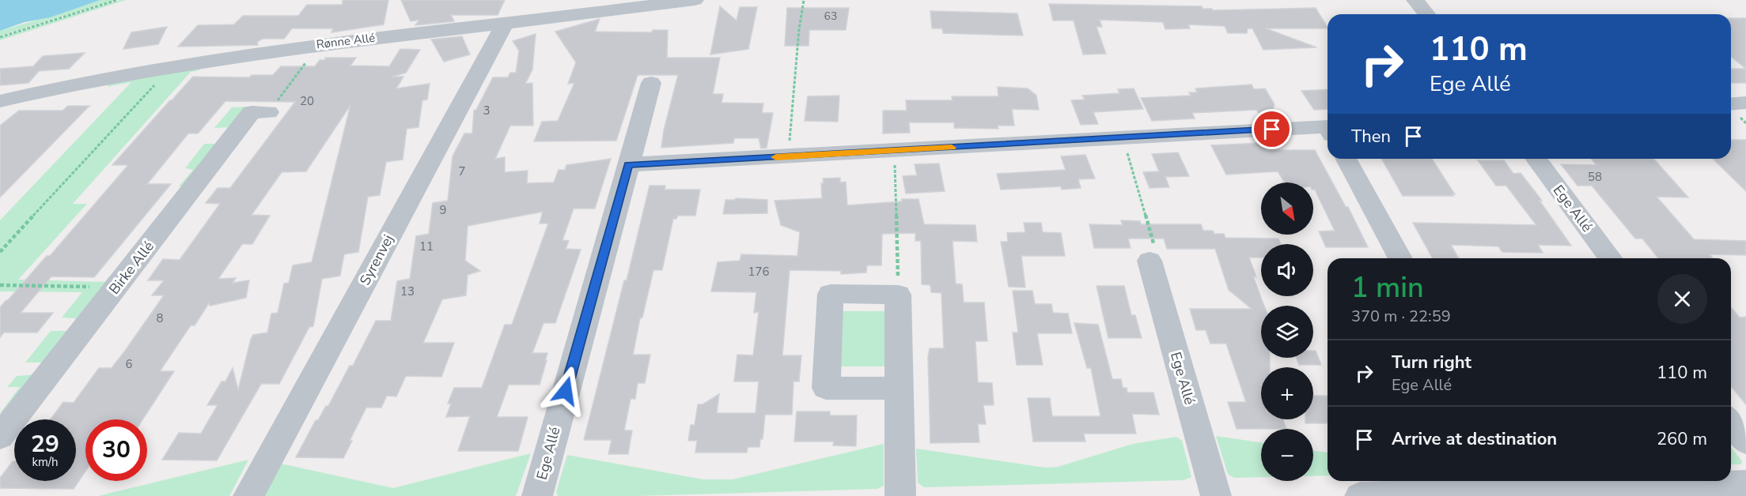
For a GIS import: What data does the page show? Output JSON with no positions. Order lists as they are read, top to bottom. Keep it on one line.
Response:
{"streets":{"street":["Rønne Allé","Ege Allé","Syrenvej","Birke Allé"]},"crossings":[["Rønne Allé","Syrenvej"]],"house_numbers":["63","20","3","7","58","9","11","176","13","8","6"],"north":"bottom right","page":{"turn":["110 m","Ege Allé"],"then":"Then","map_buttons":["+","−"],"heading":["1 min","370 m · 22:59"],"list":[{"name":"Turn right","note":"Ege Allé","value":"110 m"},{"name":"Arrive at destination","value":"260 m"}],"speed":"29 km/h","limit":"30"}}
